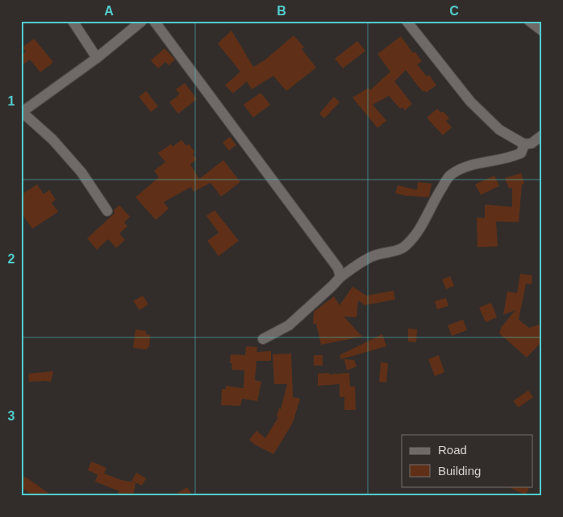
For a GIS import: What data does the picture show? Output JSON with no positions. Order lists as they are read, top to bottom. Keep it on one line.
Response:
{"legend":["Road","Building"],"grid":{"columns":["A","B","C"],"rows":["1","2","3"]}}
